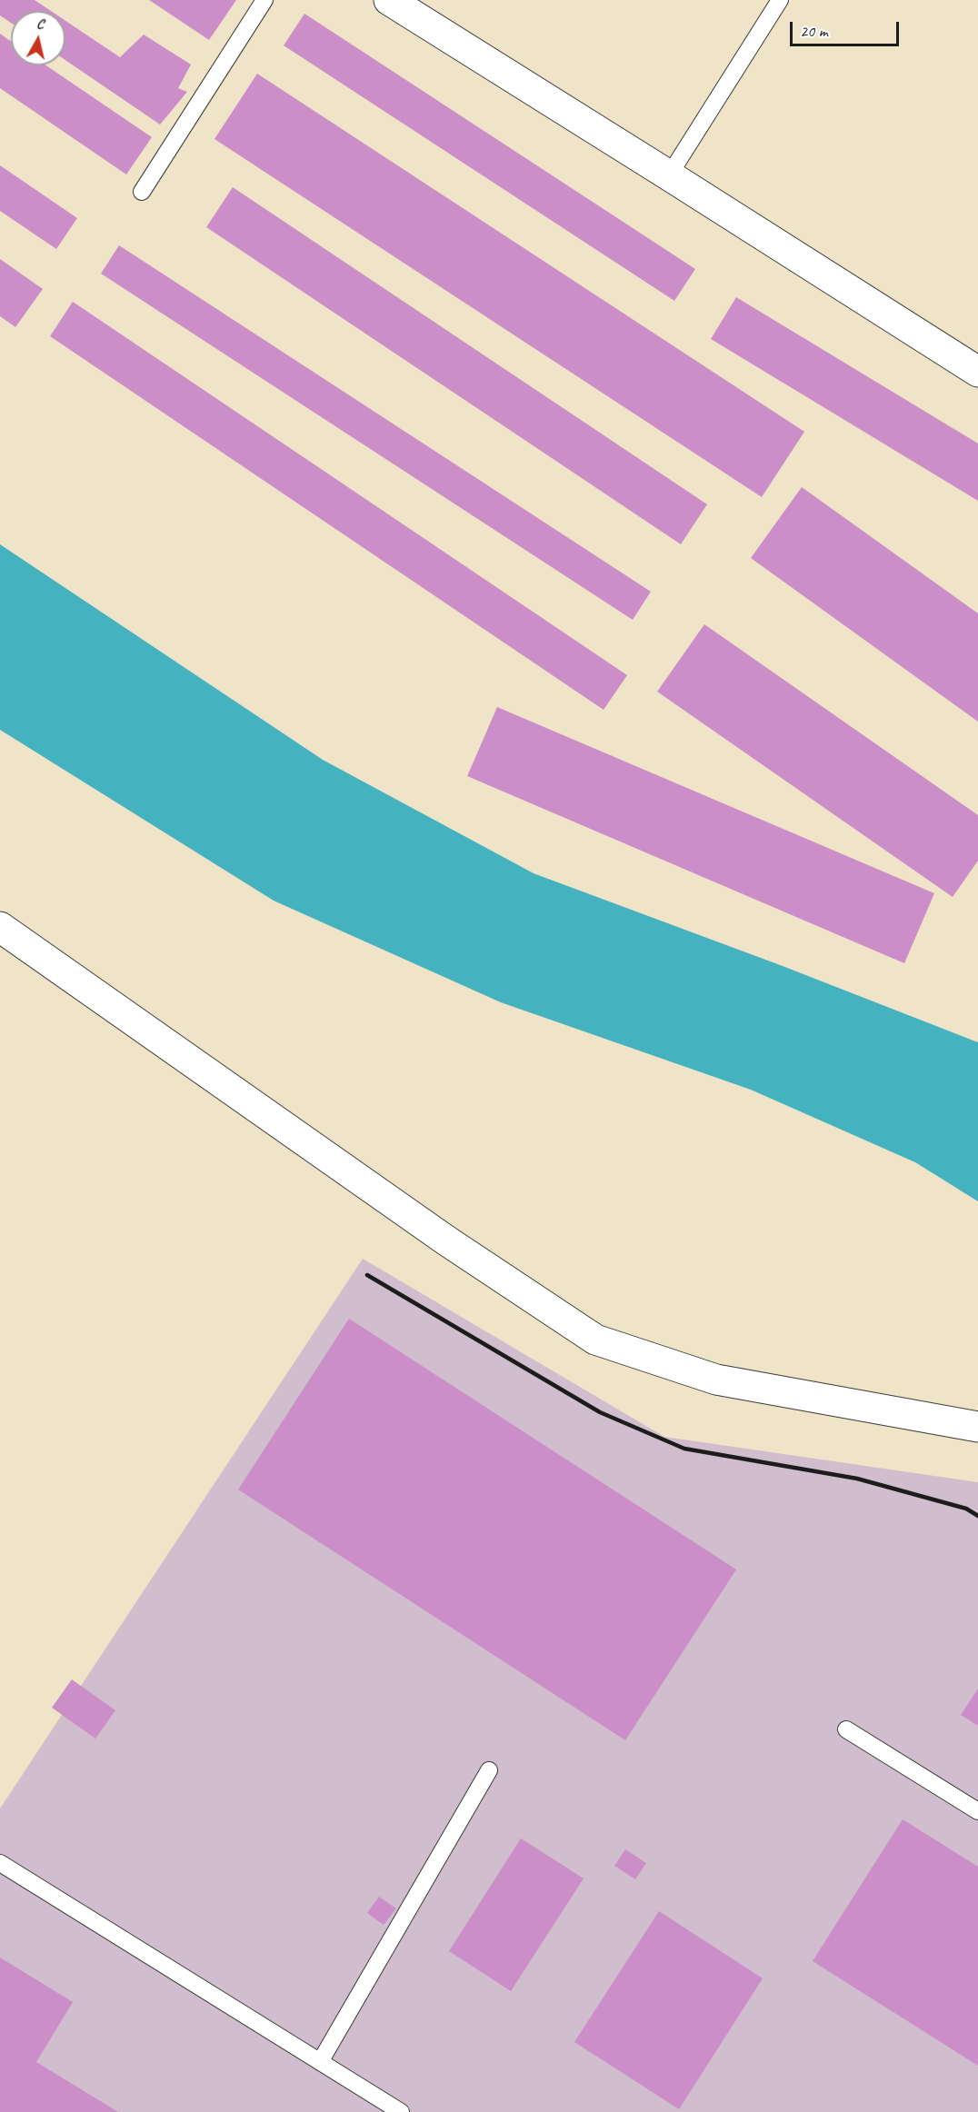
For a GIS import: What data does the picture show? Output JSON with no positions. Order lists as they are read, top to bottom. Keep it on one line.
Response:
{"scale_bar":"20 m","north":"top"}
